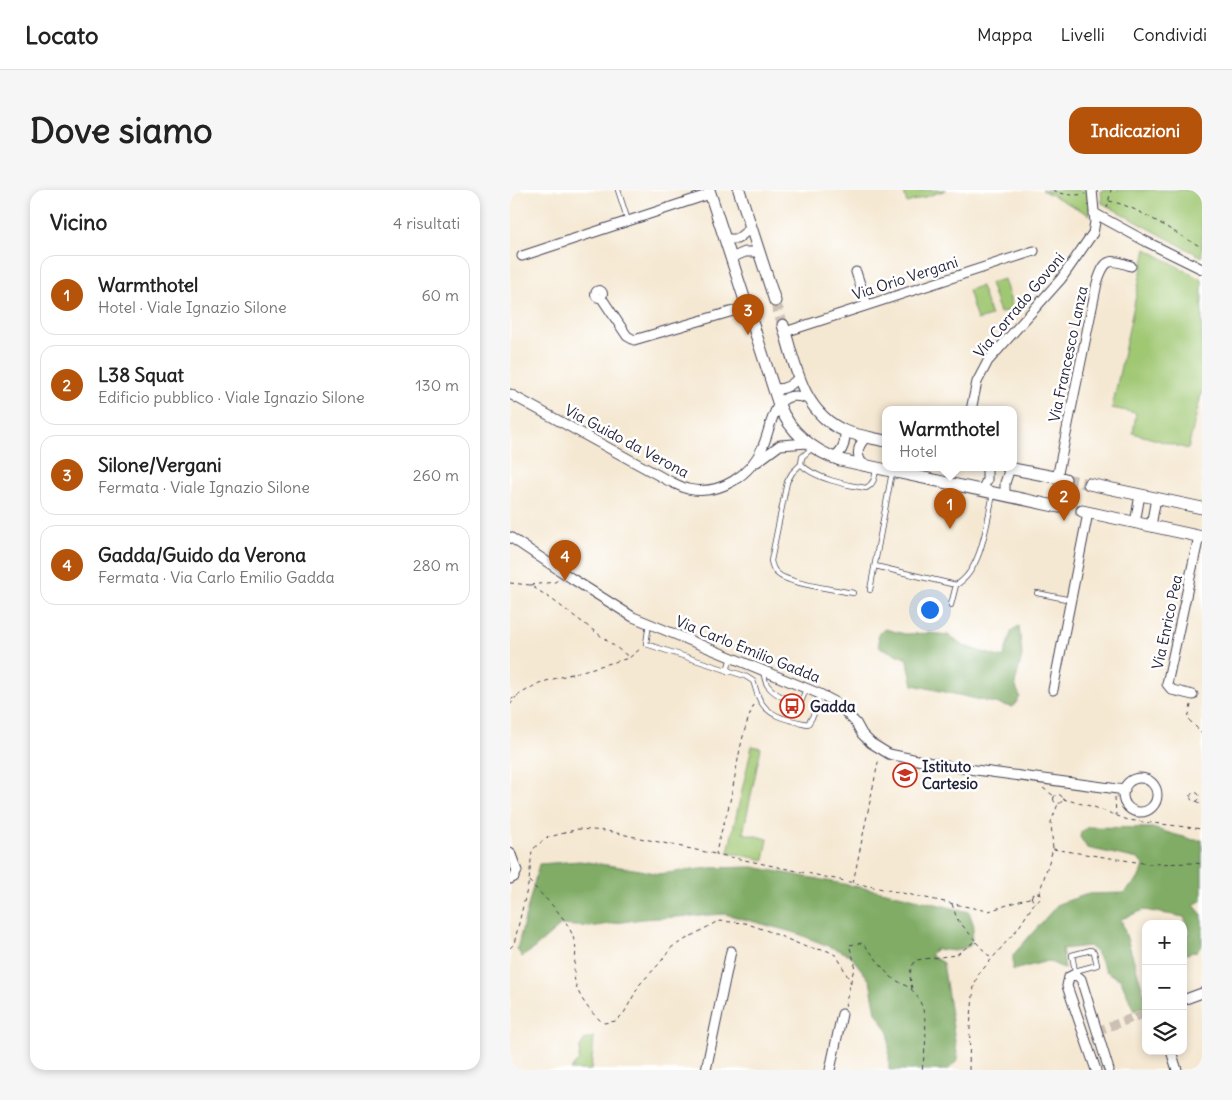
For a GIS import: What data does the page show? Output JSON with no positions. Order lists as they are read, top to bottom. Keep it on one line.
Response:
{"streets":{"street":["Via Orio Vergani","Via Corrado Govoni","Via Francesco Lanza","Via Guido da Verona","Via Enrico Pea","Via Carlo Emilio Gadda"]},"places":{"bus stop":["Gadda"],"school or university":["Istituto Cartesio"]},"page":{"header":"Locato","nav":["Mappa","Livelli","Condividi"],"buttons":"Indicazioni","title":"Dove siamo","heading":["Vicino","4 risultati"],"list":[{"mark":"1","name":"Warmthotel","note":"Hotel · Viale Ignazio Silone","value":"60 m"},{"mark":"2","name":"L38 Squat","note":"Edificio pubblico · Viale Ignazio Silone","value":"130 m"},{"mark":"3","name":"Silone/Vergani","note":"Fermata · Viale Ignazio Silone","value":"260 m"},{"mark":"4","name":"Gadda/Guido da Verona","note":"Fermata · Via Carlo Emilio Gadda","value":"280 m"}],"pins":["3","2","1","4"],"popup":["Warmthotel","Hotel"],"map_buttons":["+","−"]}}
